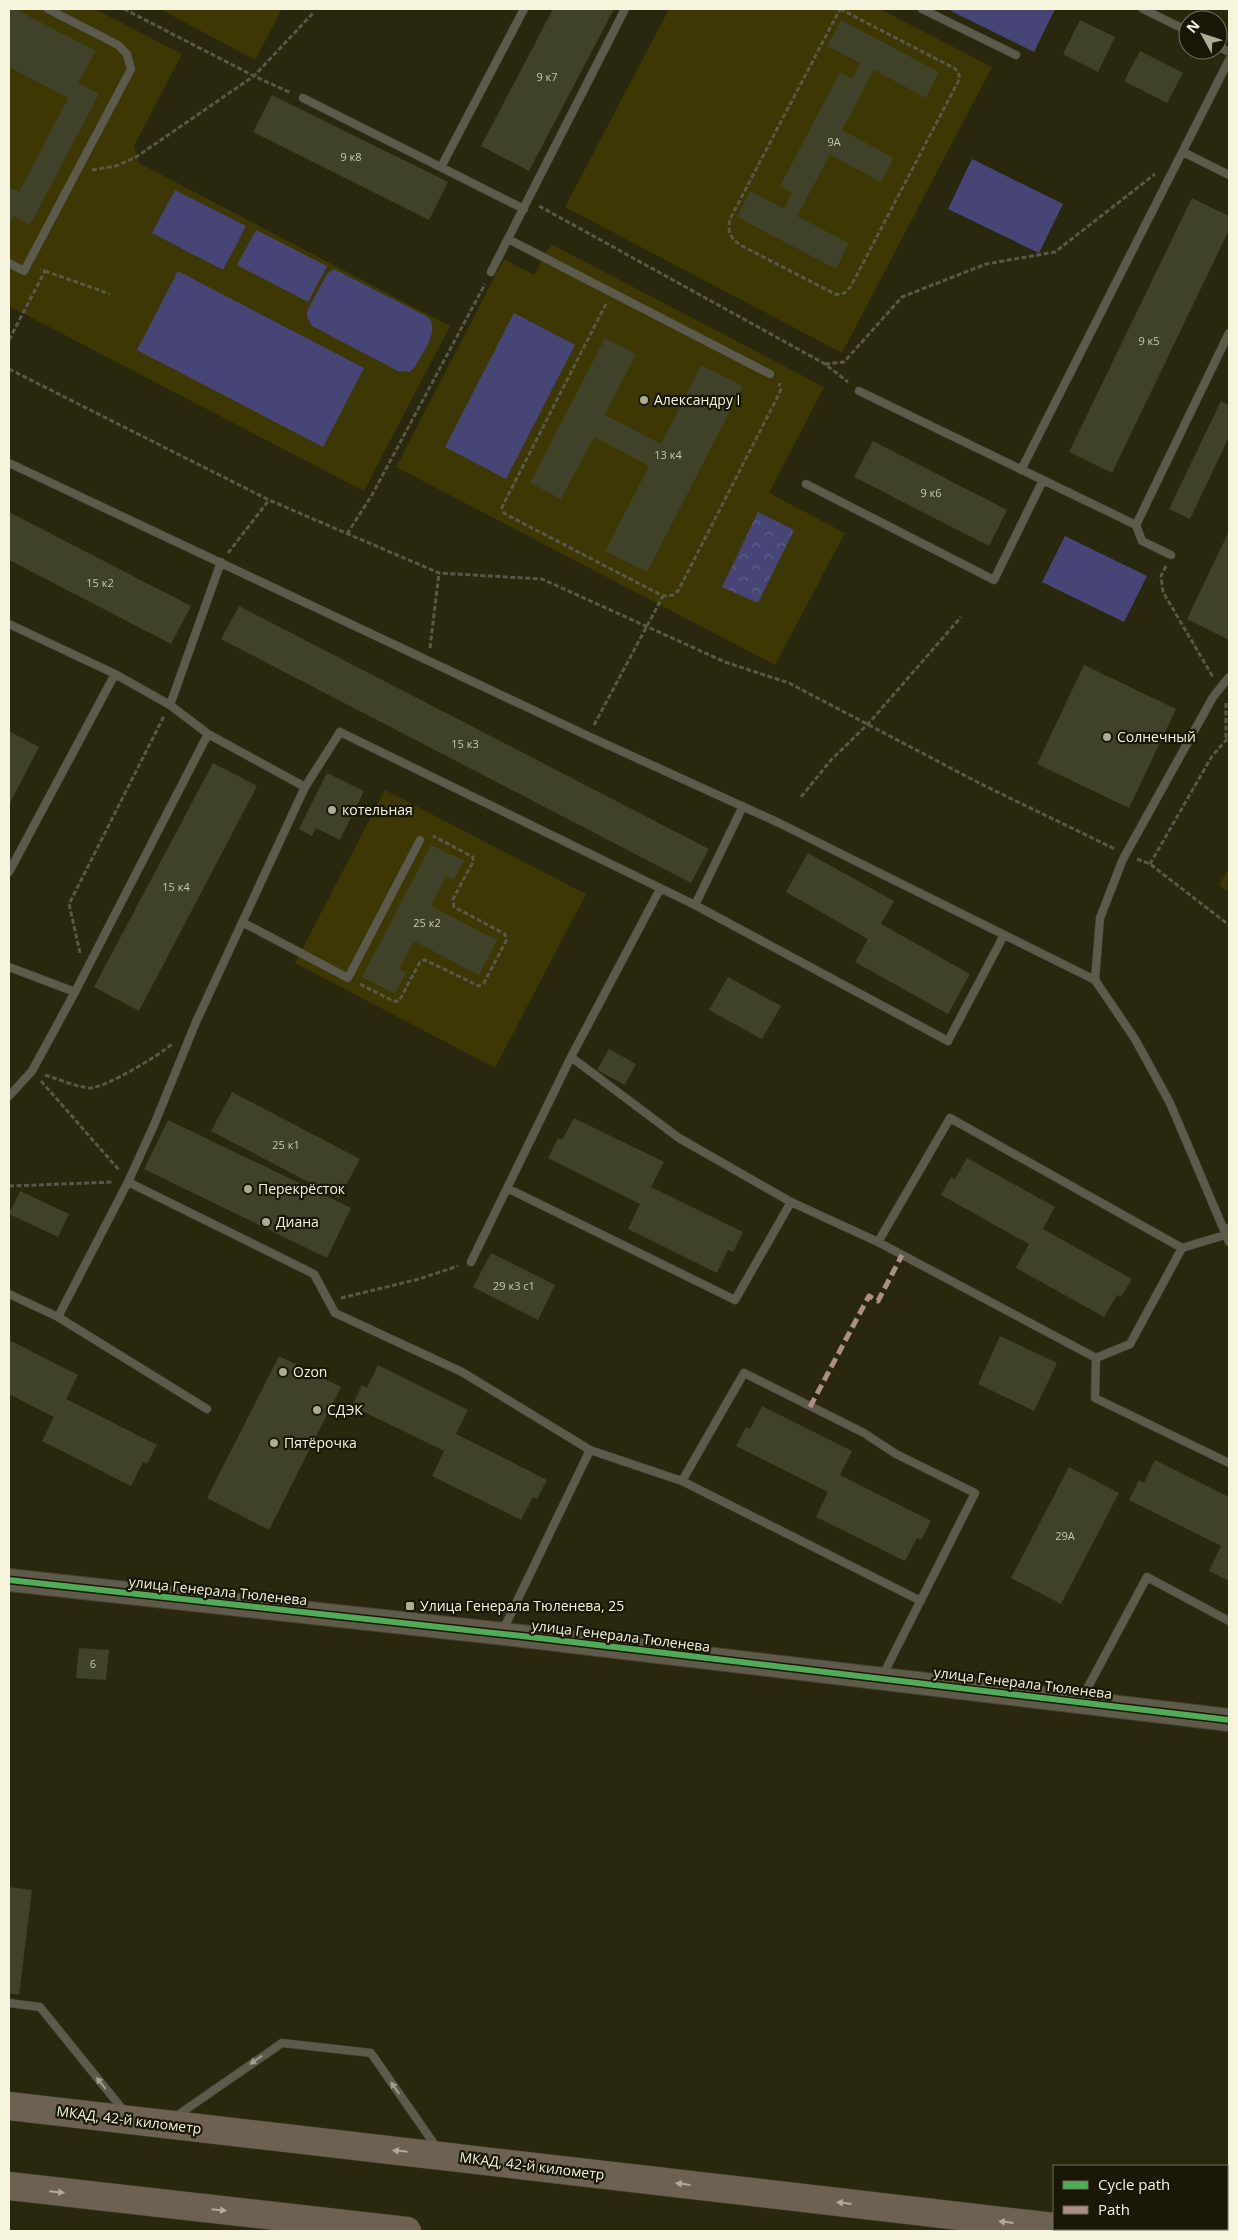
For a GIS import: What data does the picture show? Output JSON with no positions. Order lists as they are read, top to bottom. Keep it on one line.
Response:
{"streets":{"highway":["МКАД, 42-й километр"],"street":["улица Генерала Тюленева"]},"one_way":["МКАД, 42-й километр"],"places":{"other":["Александру I","Солнечный","котельная","Перекрёсток","Диана","Ozon","СДЭК","Пятёрочка"],"transit":["Улица Генерала Тюленева, 25"]},"house_numbers":["9 к7","9А","9 к8","9 к5","13 к4","9 к6","15 к2","15 к3","15 к4","25 к2","25 к1","29 к3 с1","29А","6"],"legend":["Cycle path","Path"],"north":"top left"}
